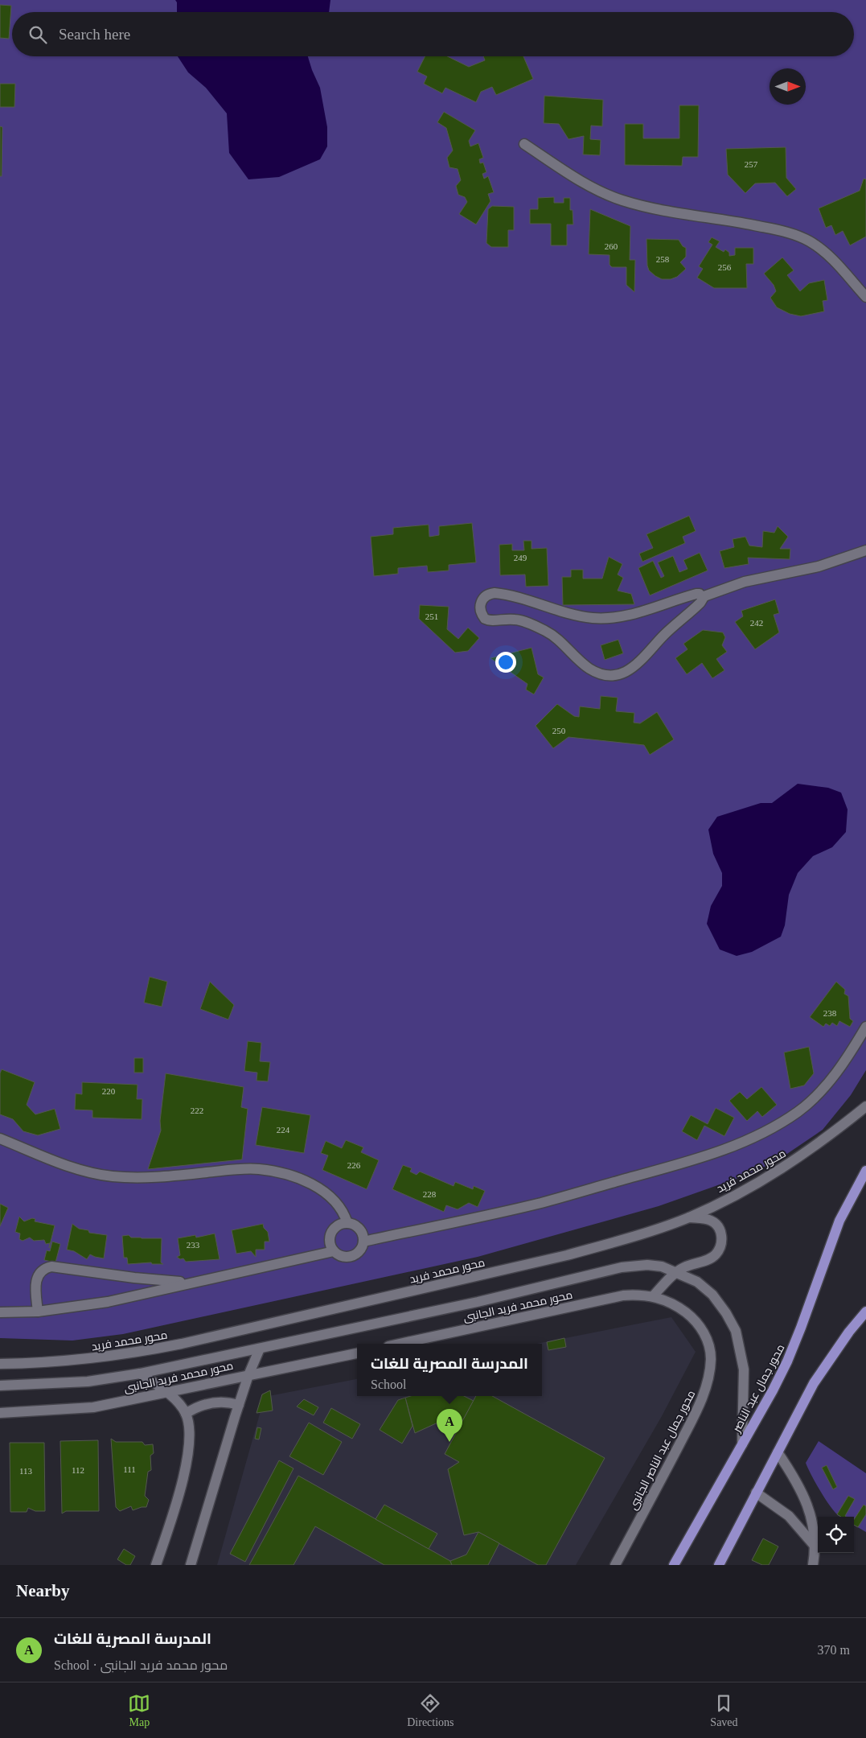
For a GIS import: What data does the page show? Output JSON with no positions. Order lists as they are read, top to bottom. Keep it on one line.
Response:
{"streets":{"main road":["محور جمال عبد الناصر"],"street":["محور محمد فريد","محور محمد فريد الجانبى","محور جمال عبد الناصر الجانبى"]},"crossings":[["محور محمد فريد الجانبى","محور جمال عبد الناصر الجانبى"]],"house_numbers":["257","260","258","256","249","251","242","250","238","220","222","224","226","228","233","111","112","113"],"north":"right","page":{"search":"Search here","popup":["المدرسة المصرية للغات","School"],"pins":"A","heading":"Nearby","list":[{"mark":"A","name":"المدرسة المصرية للغات","note":"School · محور محمد فريد الجانبى","value":"370 m"}],"nav":["Map","Directions","Saved"]}}
